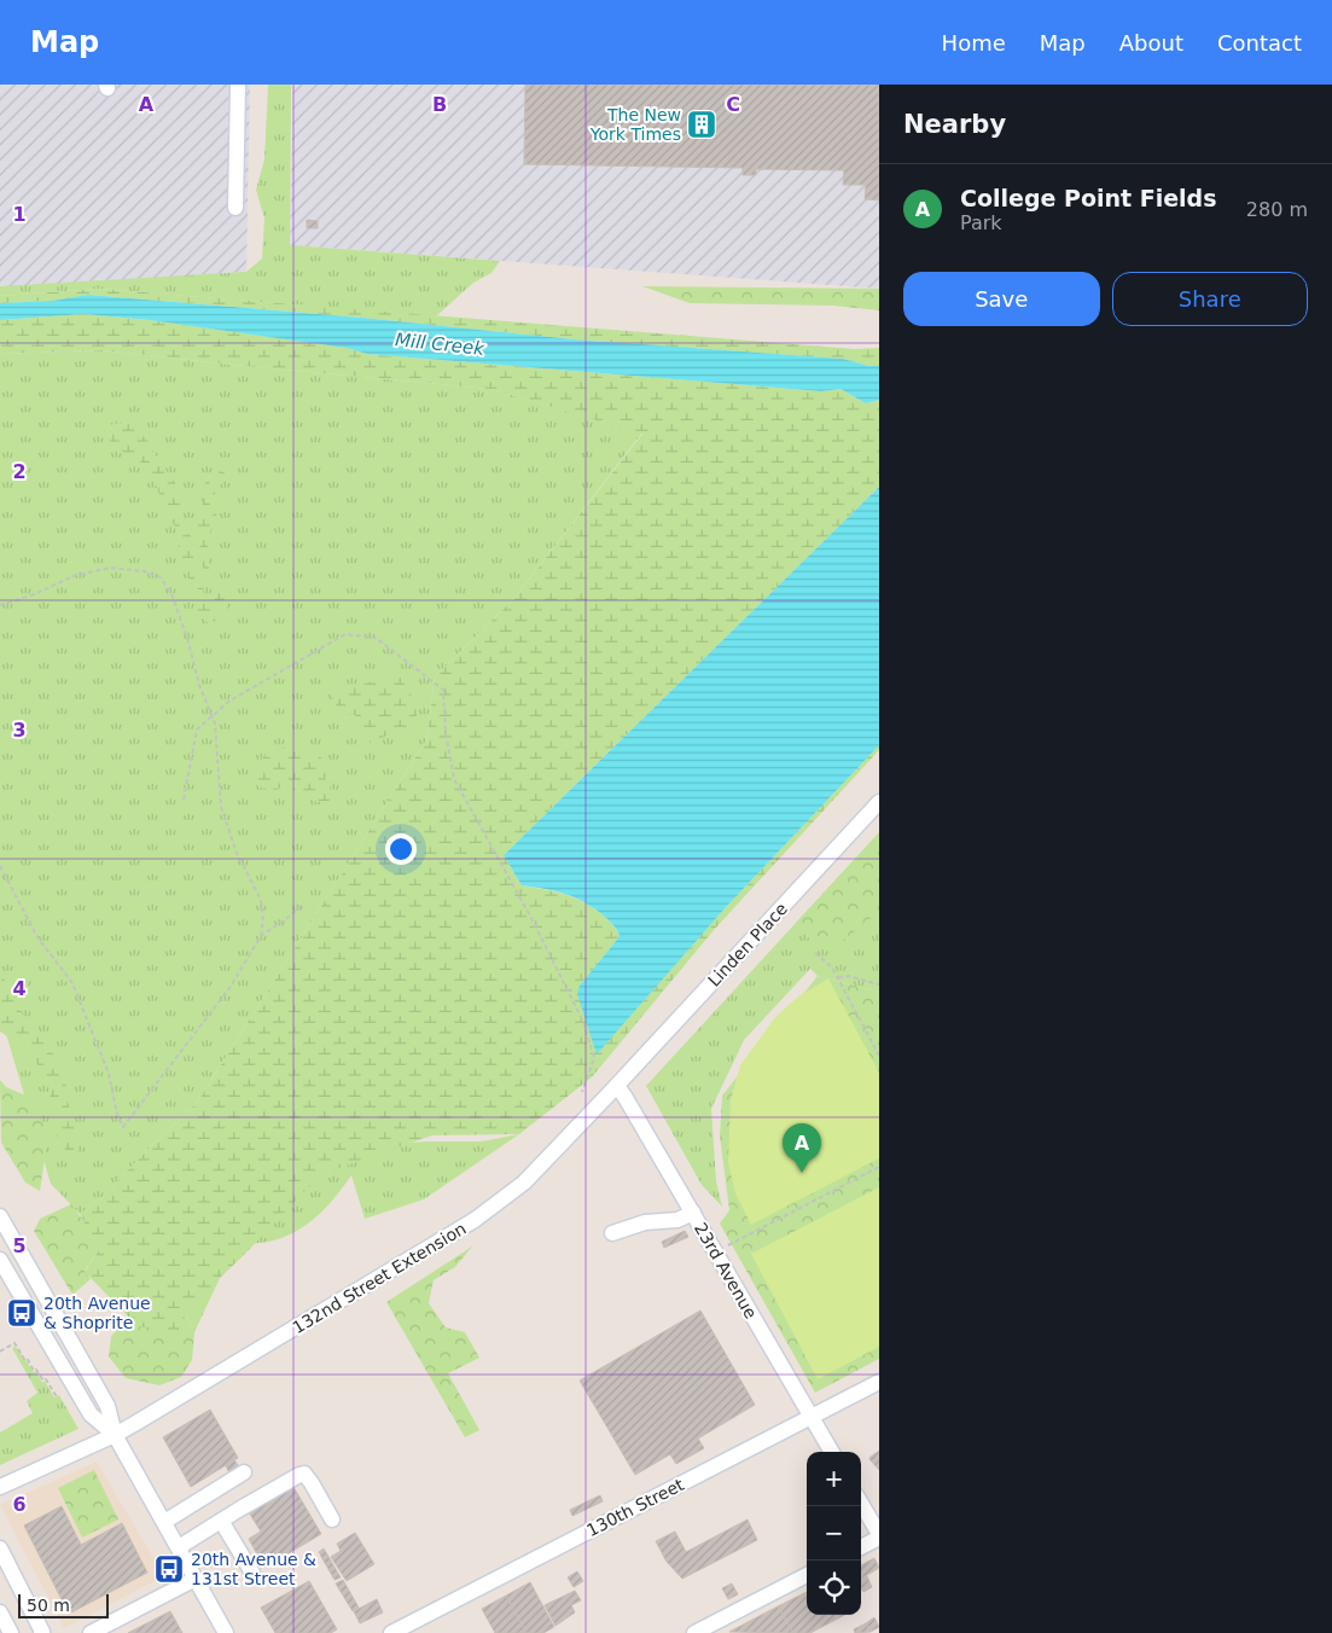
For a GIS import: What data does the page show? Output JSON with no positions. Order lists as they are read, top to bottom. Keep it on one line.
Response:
{"streets":{"street":["Linden Place","23rd Avenue","132nd Street Extension","130th Street"]},"crossings":[["Linden Place","23rd Avenue"],["Linden Place","132nd Street Extension"],["23rd Avenue","132nd Street Extension"],["23rd Avenue","130th Street"]],"water":["Mill Creek"],"places":{"building":["The New York Times"],"bus stop":["20th Avenue & Shoprite","20th Avenue & 131st Street"]},"scale_bar":"50 m","page":{"header":"Map","nav":["Home","Map","About","Contact"],"heading":"Nearby","list":[{"mark":"A","name":"College Point Fields","note":"Park","value":"280 m"}],"buttons":["Save","Share"],"pins":"A","map_buttons":["+","−"],"scale":"50 m"},"grid":{"columns":["A","B","C"],"rows":["1","2","3","4","5","6"]}}
